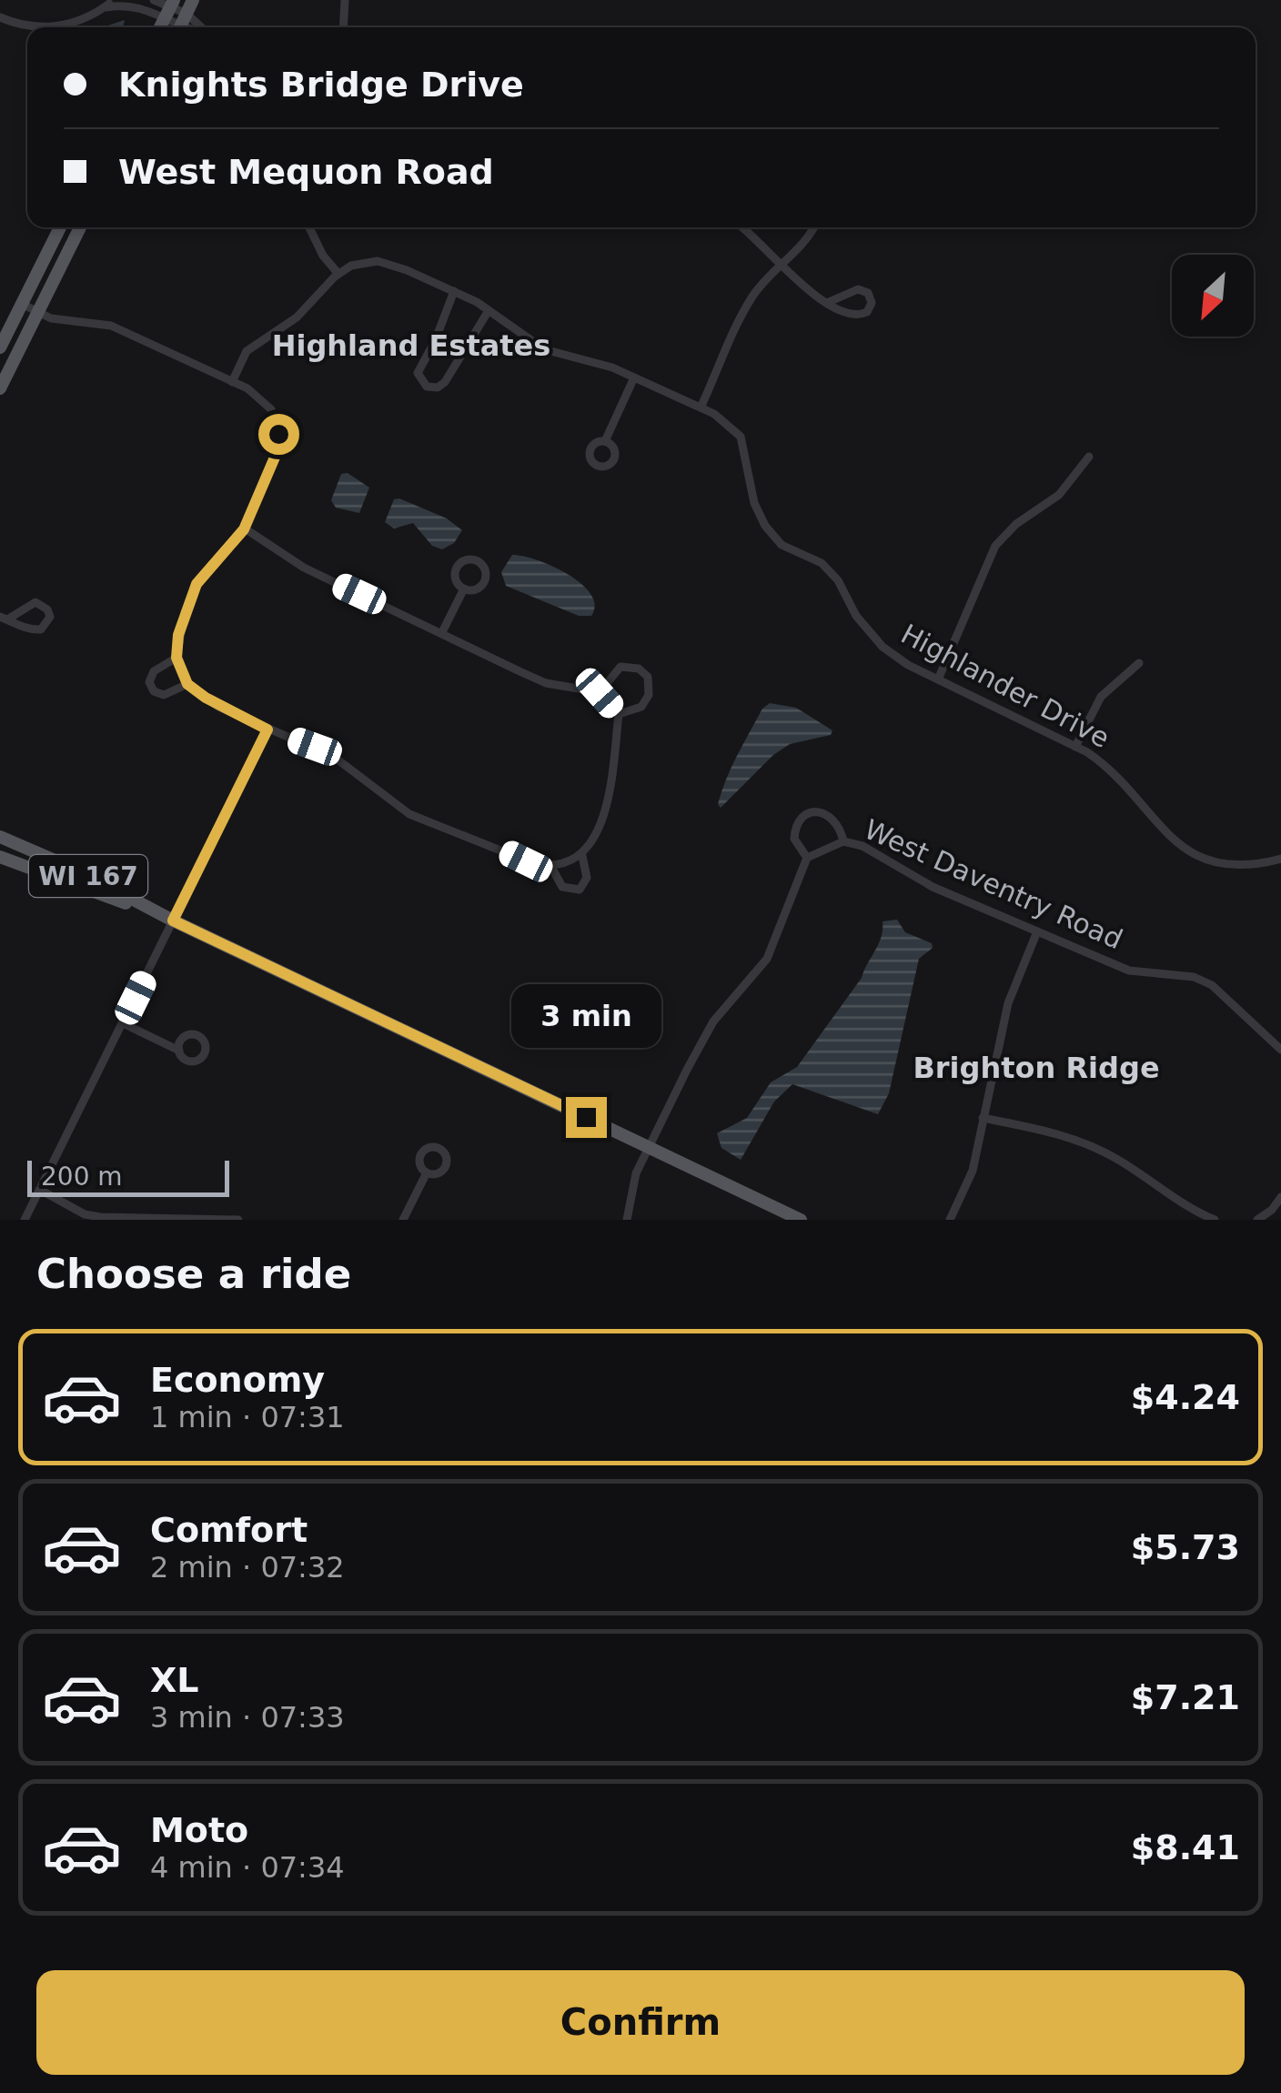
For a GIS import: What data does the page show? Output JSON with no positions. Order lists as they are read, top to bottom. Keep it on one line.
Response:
{"streets":{"main road":["WI 167"],"street":["Highlander Drive","West Daventry Road"]},"districts":["Highland Estates","Brighton Ridge"],"scale_bar":"200 m","north":"bottom left","page":{"banner":["Knights Bridge Drive","West Mequon Road"],"bubble":"3 min","scale":"200 m","heading":"Choose a ride","list":[{"name":"Economy","note":"1 min · 07:31","value":"$4.24"},{"name":"Comfort","note":"2 min · 07:32","value":"$5.73"},{"name":"XL","note":"3 min · 07:33","value":"$7.21"},{"name":"Moto","note":"4 min · 07:34","value":"$8.41"}],"buttons":"Confirm"}}
